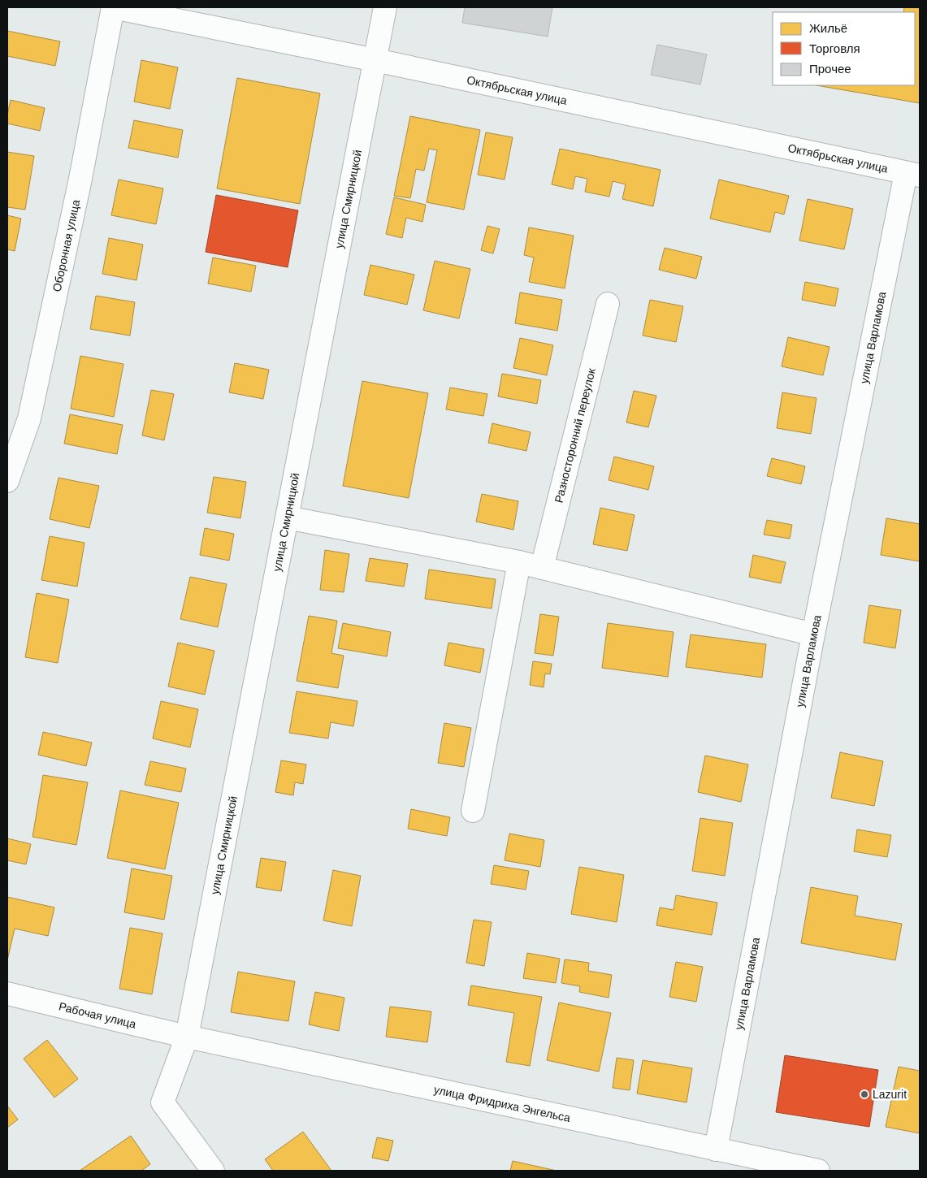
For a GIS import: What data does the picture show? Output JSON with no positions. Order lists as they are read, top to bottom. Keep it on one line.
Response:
{"streets":{"street":["Октябрьская улица","улица Смирницкой","Оборонная улица","улица Варламова","Разносторонний переулок","Рабочая улица","улица Фридриха Энгельса"]},"crossings":[["Октябрьская улица","улица Смирницкой"],["Октябрьская улица","Оборонная улица"],["Октябрьская улица","улица Варламова"],["улица Смирницкой","Рабочая улица"],["улица Смирницкой","улица Фридриха Энгельса"],["улица Варламова","улица Фридриха Энгельса"],["Рабочая улица","улица Фридриха Энгельса"]],"places":["Lazurit"],"legend":["Жильё","Торговля","Прочее"]}
